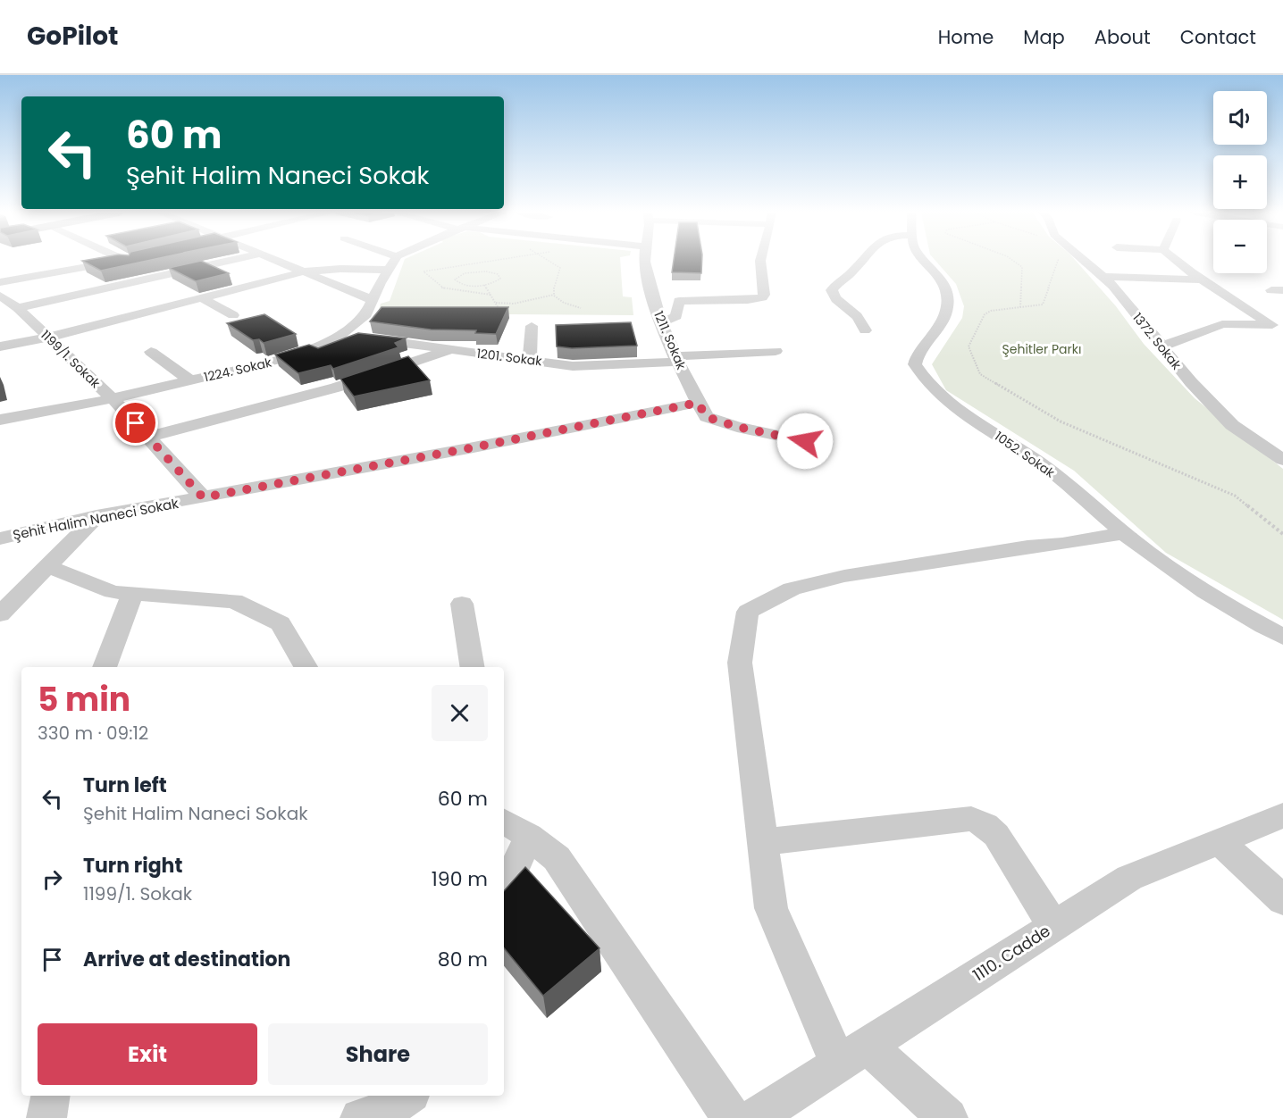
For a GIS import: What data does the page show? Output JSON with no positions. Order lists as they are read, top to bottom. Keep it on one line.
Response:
{"streets":{"street":["1211. Sokak","1372. Sokak","1201. Sokak","1199/1. Sokak","1224. Sokak","1052. Sokak","Şehit Halim Naneci Sokak","1110. Cadde"]},"crossings":[["1211. Sokak","1201. Sokak"],["1211. Sokak","Şehit Halim Naneci Sokak"],["1201. Sokak","1224. Sokak"],["1199/1. Sokak","1224. Sokak"],["1199/1. Sokak","Şehit Halim Naneci Sokak"]],"parks":["Şehitler Parkı"],"page":{"header":"GoPilot","nav":["Home","Map","About","Contact"],"map_buttons":["+","−"],"turn":["60 m","Şehit Halim Naneci Sokak"],"heading":["5 min","330 m · 09:12"],"list":[{"name":"Turn left","note":"Şehit Halim Naneci Sokak","value":"60 m"},{"name":"Turn right","note":"1199/1. Sokak","value":"190 m"},{"name":"Arrive at destination","value":"80 m"}],"buttons":["Exit","Share"]}}
